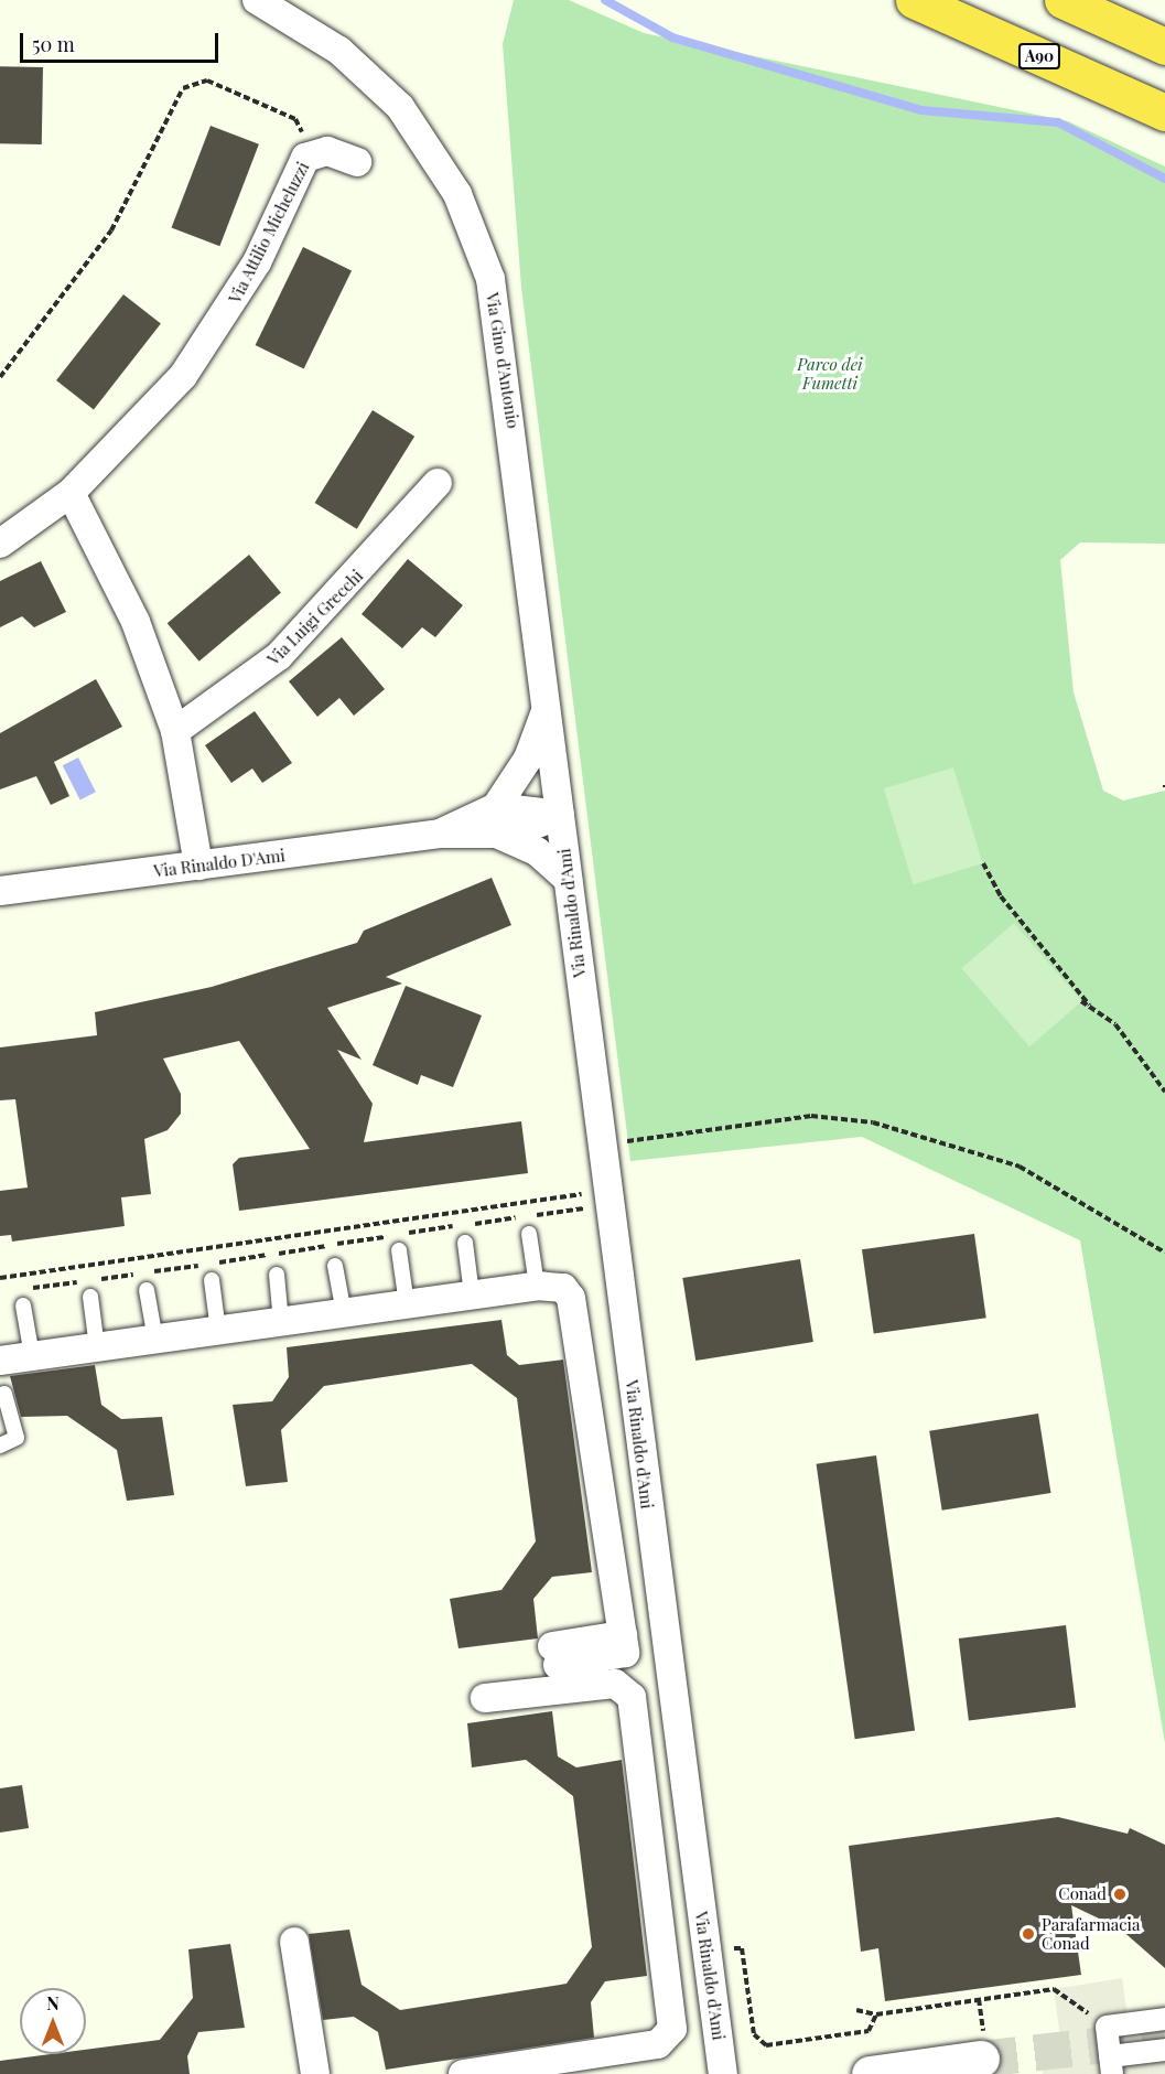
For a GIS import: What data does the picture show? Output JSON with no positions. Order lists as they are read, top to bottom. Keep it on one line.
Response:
{"streets":{"highway":["A90"],"street":["Via Attilio Micheluzzi","Via Gino d'Antonio","Via Luigi Grecchi","Via Rinaldo D'Ami","Via Rinaldo d'Ami"]},"crossings":[["Via Gino d'Antonio","Via Rinaldo D'Ami"],["Via Gino d'Antonio","Via Rinaldo d'Ami"],["Via Rinaldo D'Ami","Via Rinaldo d'Ami"]],"parks":["Parco dei Fumetti"],"places":["Conad","Parafarmacia Conad"],"scale_bar":"50 m","north":"top"}
